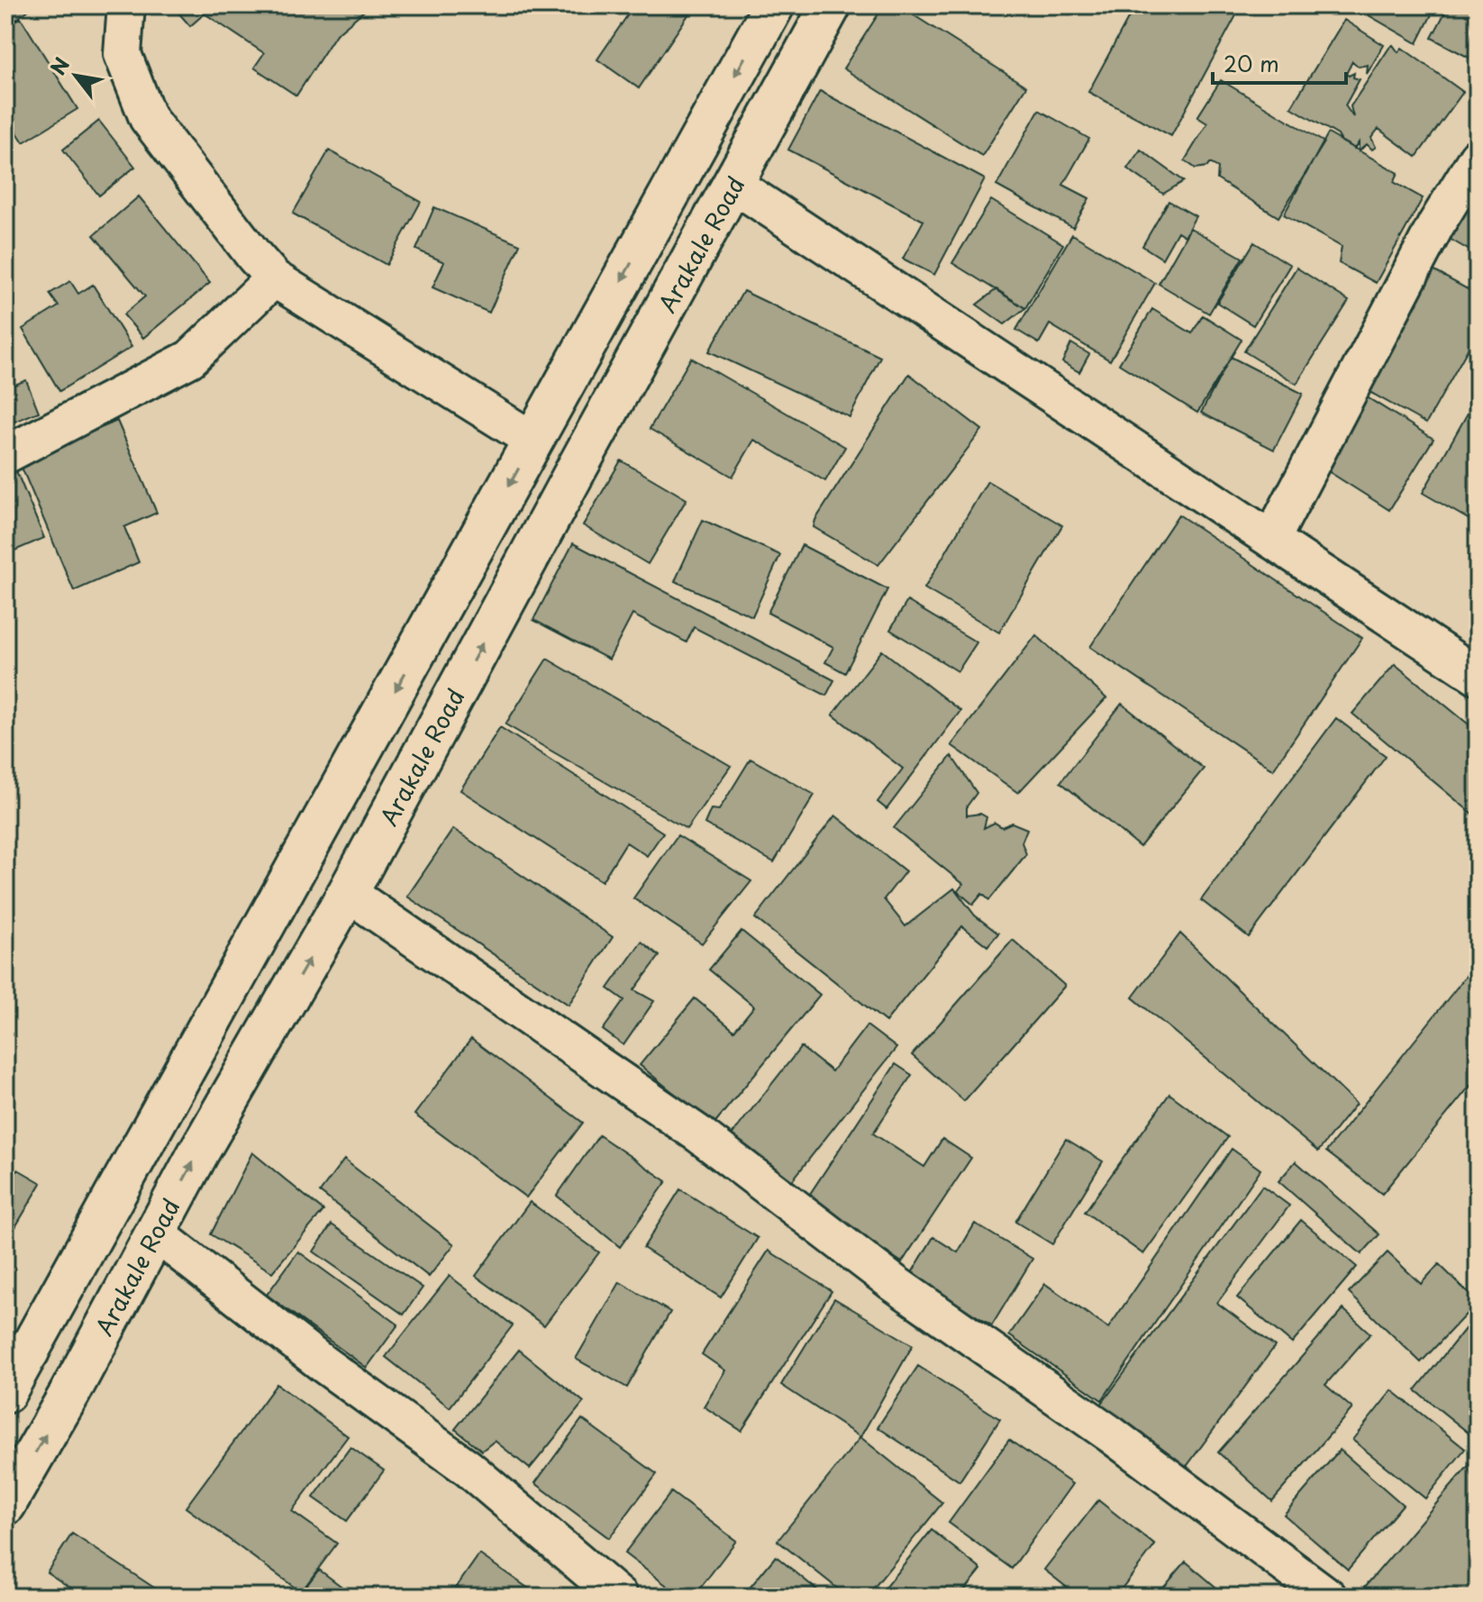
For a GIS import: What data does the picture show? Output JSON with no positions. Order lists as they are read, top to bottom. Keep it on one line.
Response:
{"streets":{"main road":["Arakale Road"]},"scale_bar":"20 m","north":"top left"}
